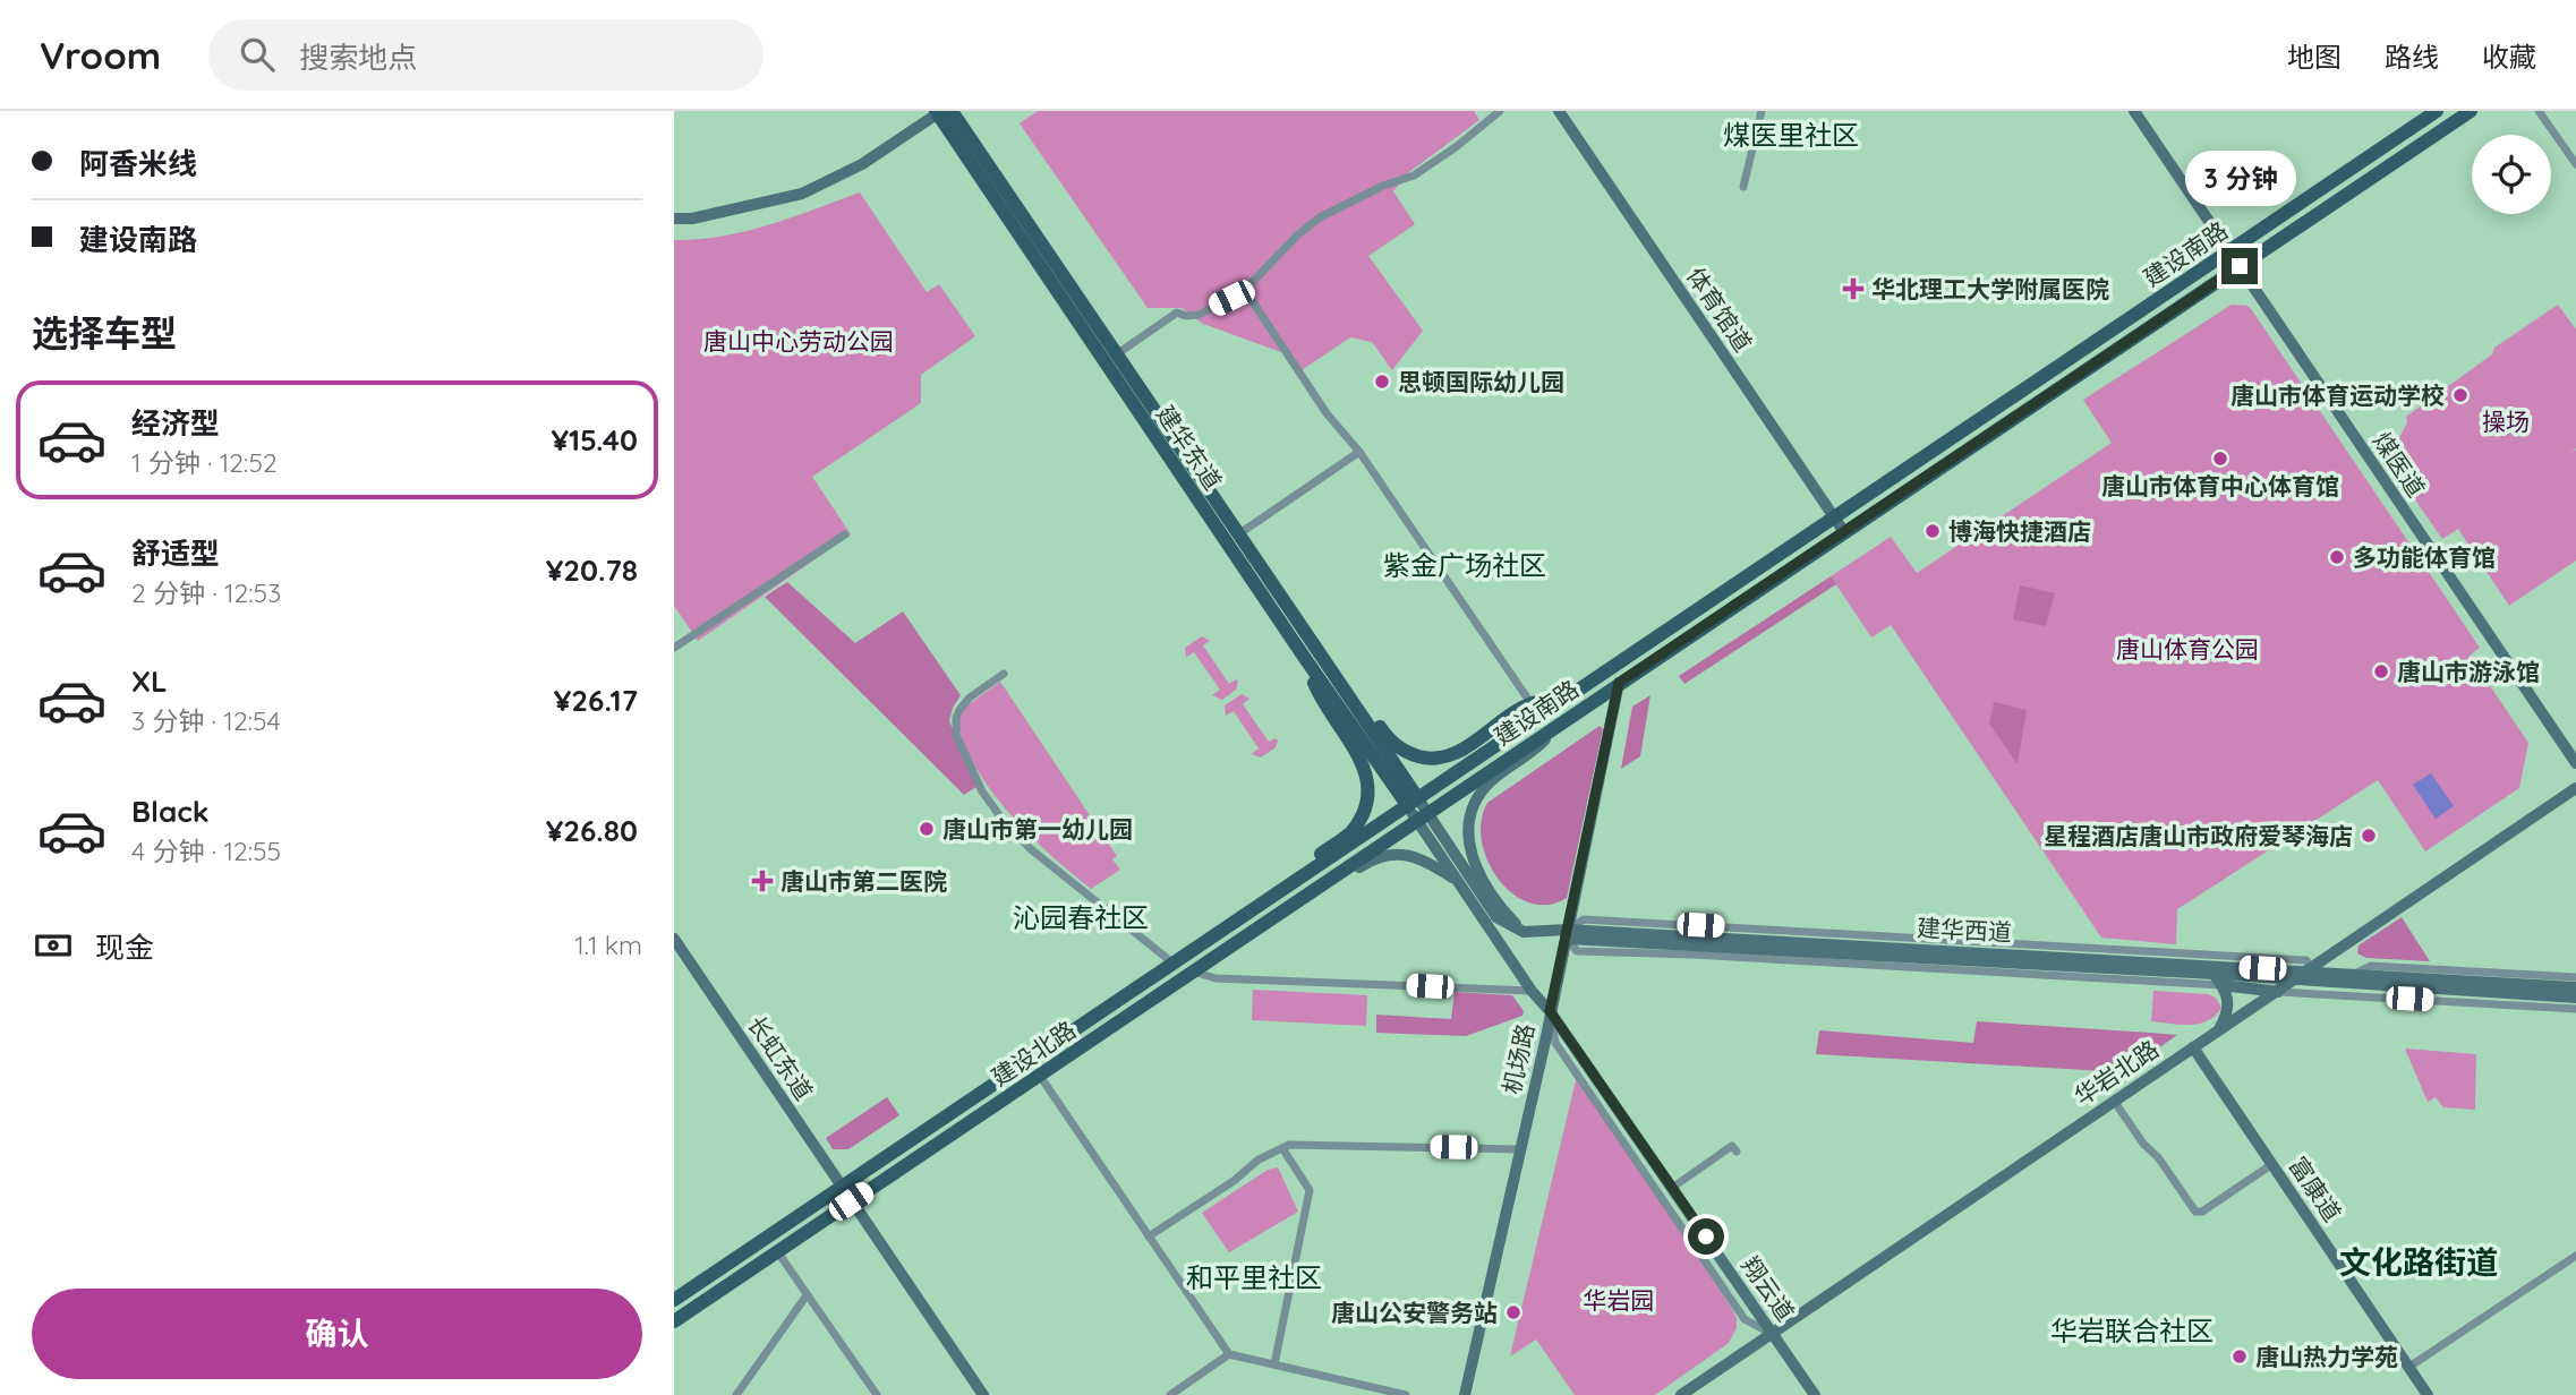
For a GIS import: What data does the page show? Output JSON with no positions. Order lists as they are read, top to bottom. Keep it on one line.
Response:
{"streets":{"main road":["建设南路","建华东道","建设北路"],"street":["体育馆道","煤医道","建华西道","长虹东道","机场路","华岩北路","富康道","翔云道"]},"crossings":[["建设南路","体育馆道"],["建设南路","建华东道"],["建设南路","煤医道"],["建设南路","建设北路"],["建设南路","机场路"],["建华东道","建设北路"],["建华西道","机场路"],["建华西道","华岩北路"],["建设北路","长虹东道"],["机场路","翔云道"],["华岩北路","富康道"],["华岩北路","翔云道"]],"districts":["煤医里社区","紫金广场社区","沁园春社区","文化路街道","和平里社区","华岩联合社区"],"parks":["唐山中心劳动公园","操场","唐山体育公园","华岩园"],"places":{"health":["华北理工大学附属医院","唐山市第二医院"],"other":["思顿国际幼儿园","唐山市体育运动学校","唐山市体育中心体育馆","博海快捷酒店","多功能体育馆","唐山市游泳馆","唐山市第一幼儿园","星程酒店唐山市政府爱琴海店","唐山公安警务站","唐山热力学苑"]},"page":{"header":"Vroom","search":"搜索地点","nav":["地图","路线","收藏"],"banner":["阿香米线","建设南路"],"bubble":"3 分钟","heading":"选择车型","list":[{"name":"经济型","note":"1 分钟 · 12:52","value":"¥15.40"},{"name":"舒适型","note":"2 分钟 · 12:53","value":"¥20.78"},{"name":"XL","note":"3 分钟 · 12:54","value":"¥26.17"},{"name":"Black","note":"4 分钟 · 12:55","value":"¥26.80"}],"pay":["现金","1.1 km"],"buttons":"确认"}}
